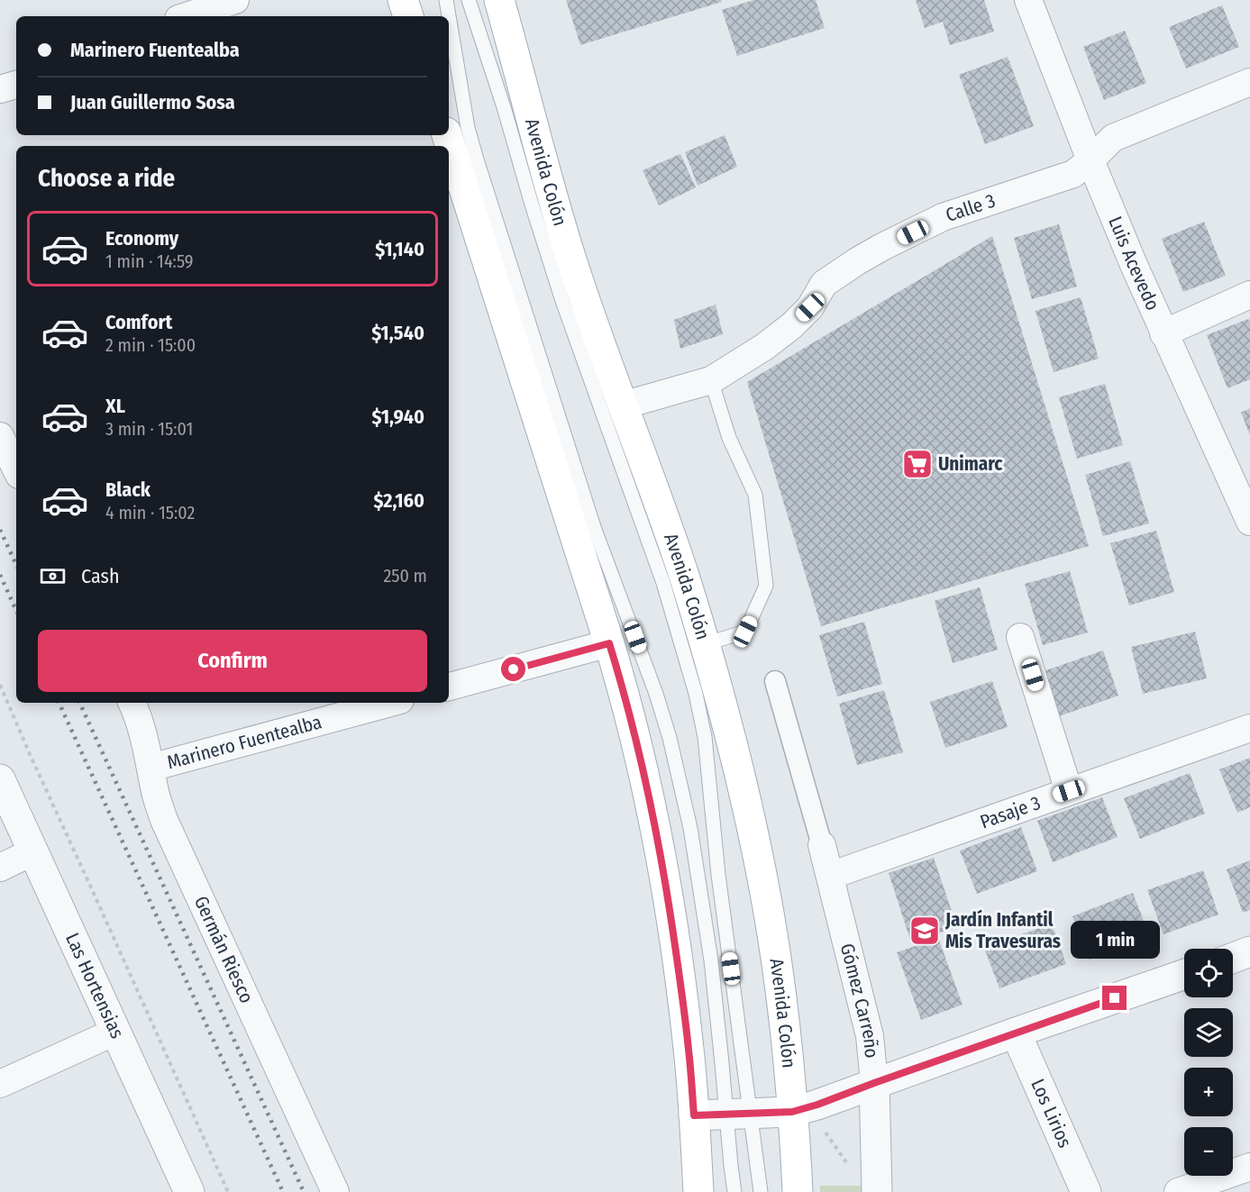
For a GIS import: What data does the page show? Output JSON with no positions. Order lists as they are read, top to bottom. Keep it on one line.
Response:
{"streets":{"main road":["Avenida Colón"],"street":["Calle 3","Luis Acevedo","Marinero Fuentealba","Pasaje 3","Germán Riesco","Las Hortensias","Gómez Carreño","Los Lirios"]},"crossings":[["Avenida Colón","Calle 3"],["Calle 3","Luis Acevedo"],["Marinero Fuentealba","Germán Riesco"],["Pasaje 3","Gómez Carreño"]],"places":{"supermarket":["Unimarc"],"school or university":["Jardín Infantil Mis Travesuras"]},"page":{"banner":["Marinero Fuentealba","Juan Guillermo Sosa"],"heading":"Choose a ride","list":[{"name":"Economy","note":"1 min · 14:59","value":"$1,140"},{"name":"Comfort","note":"2 min · 15:00","value":"$1,540"},{"name":"XL","note":"3 min · 15:01","value":"$1,940"},{"name":"Black","note":"4 min · 15:02","value":"$2,160"}],"pay":["Cash","250 m"],"buttons":"Confirm","bubble":"1 min","map_buttons":["+","−"]}}
